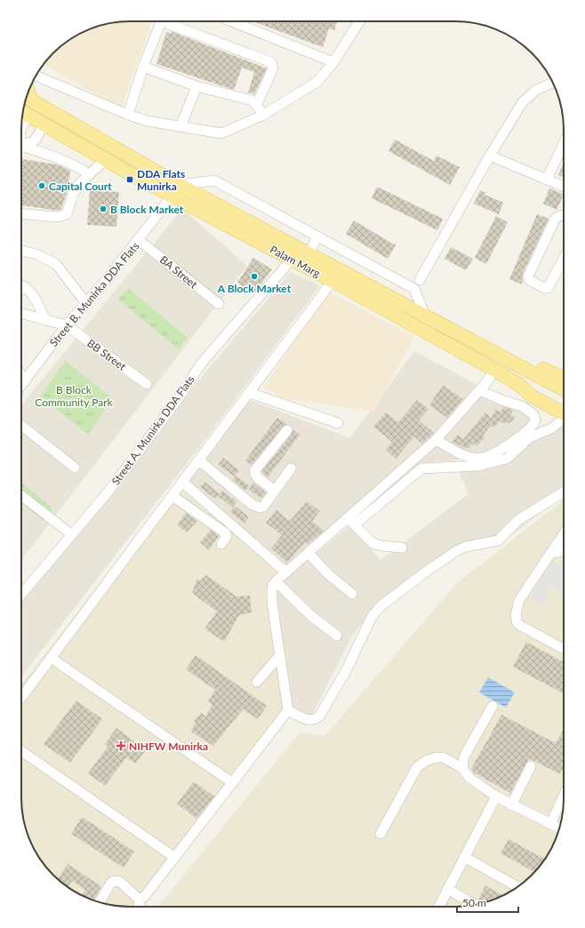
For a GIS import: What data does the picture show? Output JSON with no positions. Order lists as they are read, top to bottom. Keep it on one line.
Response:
{"streets":{"main road":["Palam Marg"],"street":["BA Street","Street B, Munirka DDA Flats","BB Street","Street A, Munirka DDA Flats"]},"crossings":[["Palam Marg","Street B, Munirka DDA Flats"],["Palam Marg","Street A, Munirka DDA Flats"],["BA Street","Street B, Munirka DDA Flats"],["Street B, Munirka DDA Flats","BB Street"]],"parks":["B Block Community Park"],"places":{"transit":["DDA Flats Munirka"],"other":["Capital Court","B Block Market","A Block Market"],"health":["NIHFW Munirka"]},"scale_bar":"50 m"}
